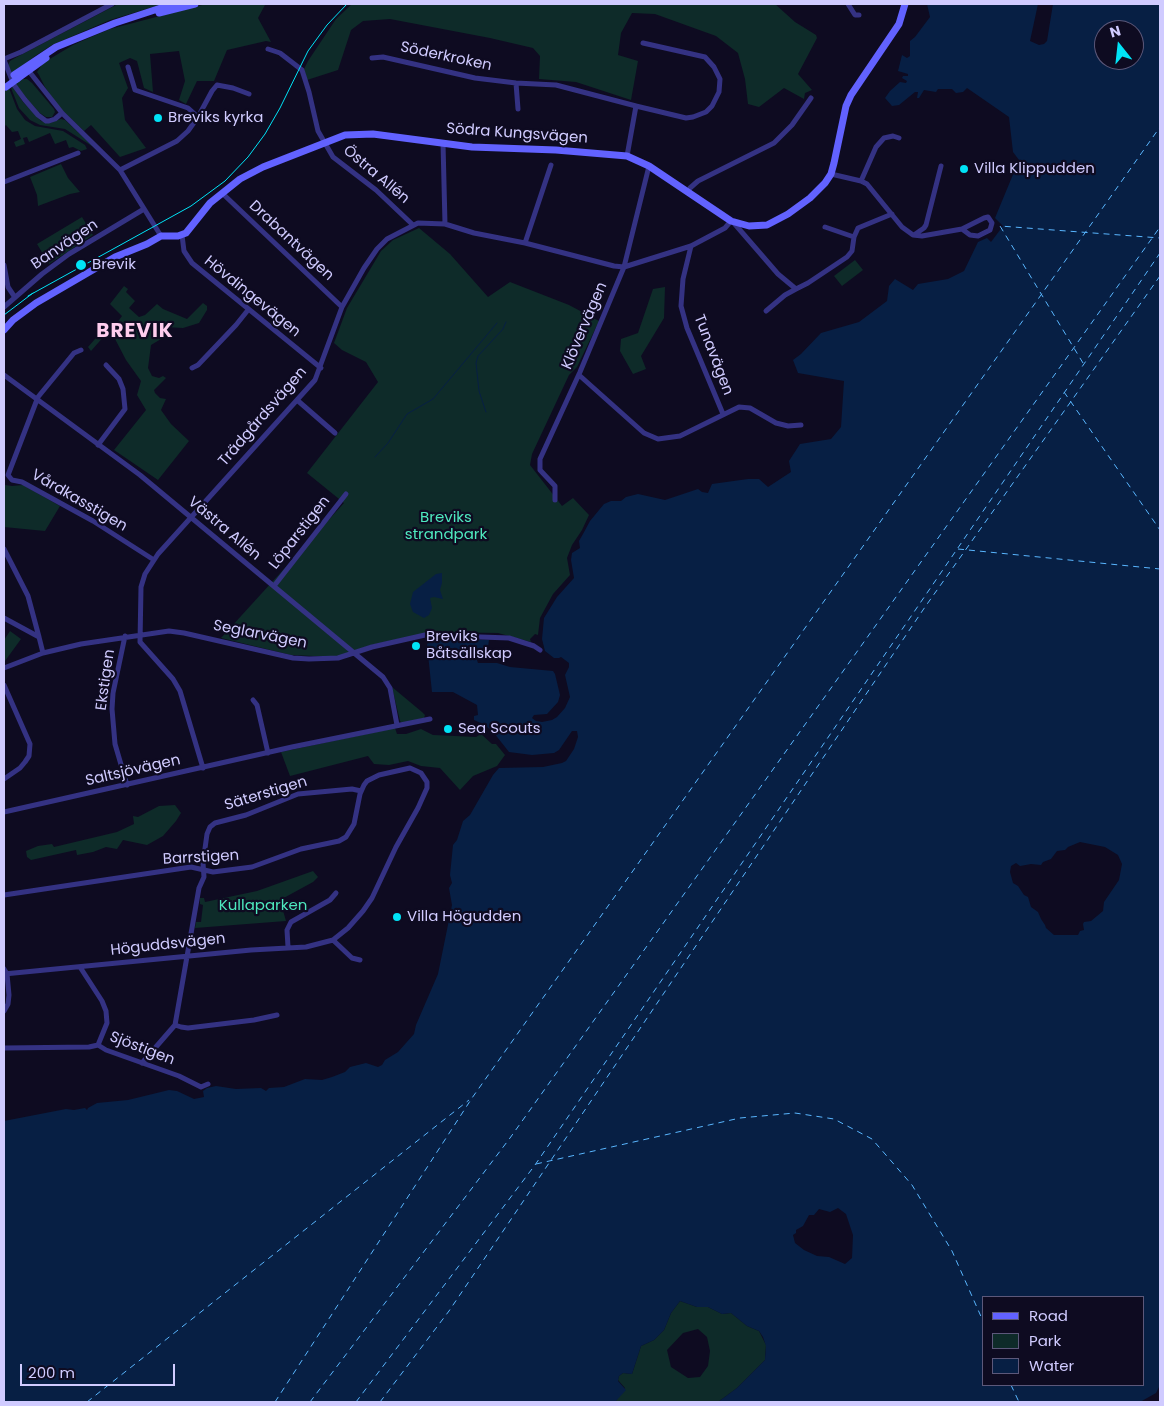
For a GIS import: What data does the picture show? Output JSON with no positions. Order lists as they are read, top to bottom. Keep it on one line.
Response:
{"streets":{"street":["Söderkroken","Södra Kungsvägen","Östra Allén","Drabantvägen","Banvägen","Hövdingevägen","Klövervägen","Tunavägen","Trädgårdsvägen","Vårdkasstigen","Västra Allén","Löparstigen","Seglarvägen","Ekstigen","Saltsjövägen","Säterstigen","Barrstigen","Höguddsvägen","Sjöstigen"]},"crossings":[["Södra Kungsvägen","Östra Allén"],["Södra Kungsvägen","Drabantvägen"],["Södra Kungsvägen","Hövdingevägen"],["Södra Kungsvägen","Klövervägen"],["Östra Allén","Trädgårdsvägen"],["Drabantvägen","Trädgårdsvägen"],["Hövdingevägen","Trädgårdsvägen"],["Klövervägen","Trädgårdsvägen"],["Trädgårdsvägen","Vårdkasstigen"],["Trädgårdsvägen","Västra Allén"],["Trädgårdsvägen","Seglarvägen"],["Vårdkasstigen","Västra Allén"],["Västra Allén","Löparstigen"],["Västra Allén","Seglarvägen"],["Västra Allén","Saltsjövägen"],["Seglarvägen","Ekstigen"],["Ekstigen","Saltsjövägen"],["Säterstigen","Barrstigen"],["Säterstigen","Höguddsvägen"],["Barrstigen","Höguddsvägen"]],"districts":["BREVIK"],"parks":["Breviks strandpark","Kullaparken"],"places":["Breviks kyrka","Villa Klippudden","Brevik","Breviks Båtsällskap","Sea Scouts","Villa Högudden"],"legend":["Road","Park","Water"],"scale_bar":"200 m","north":"top"}
